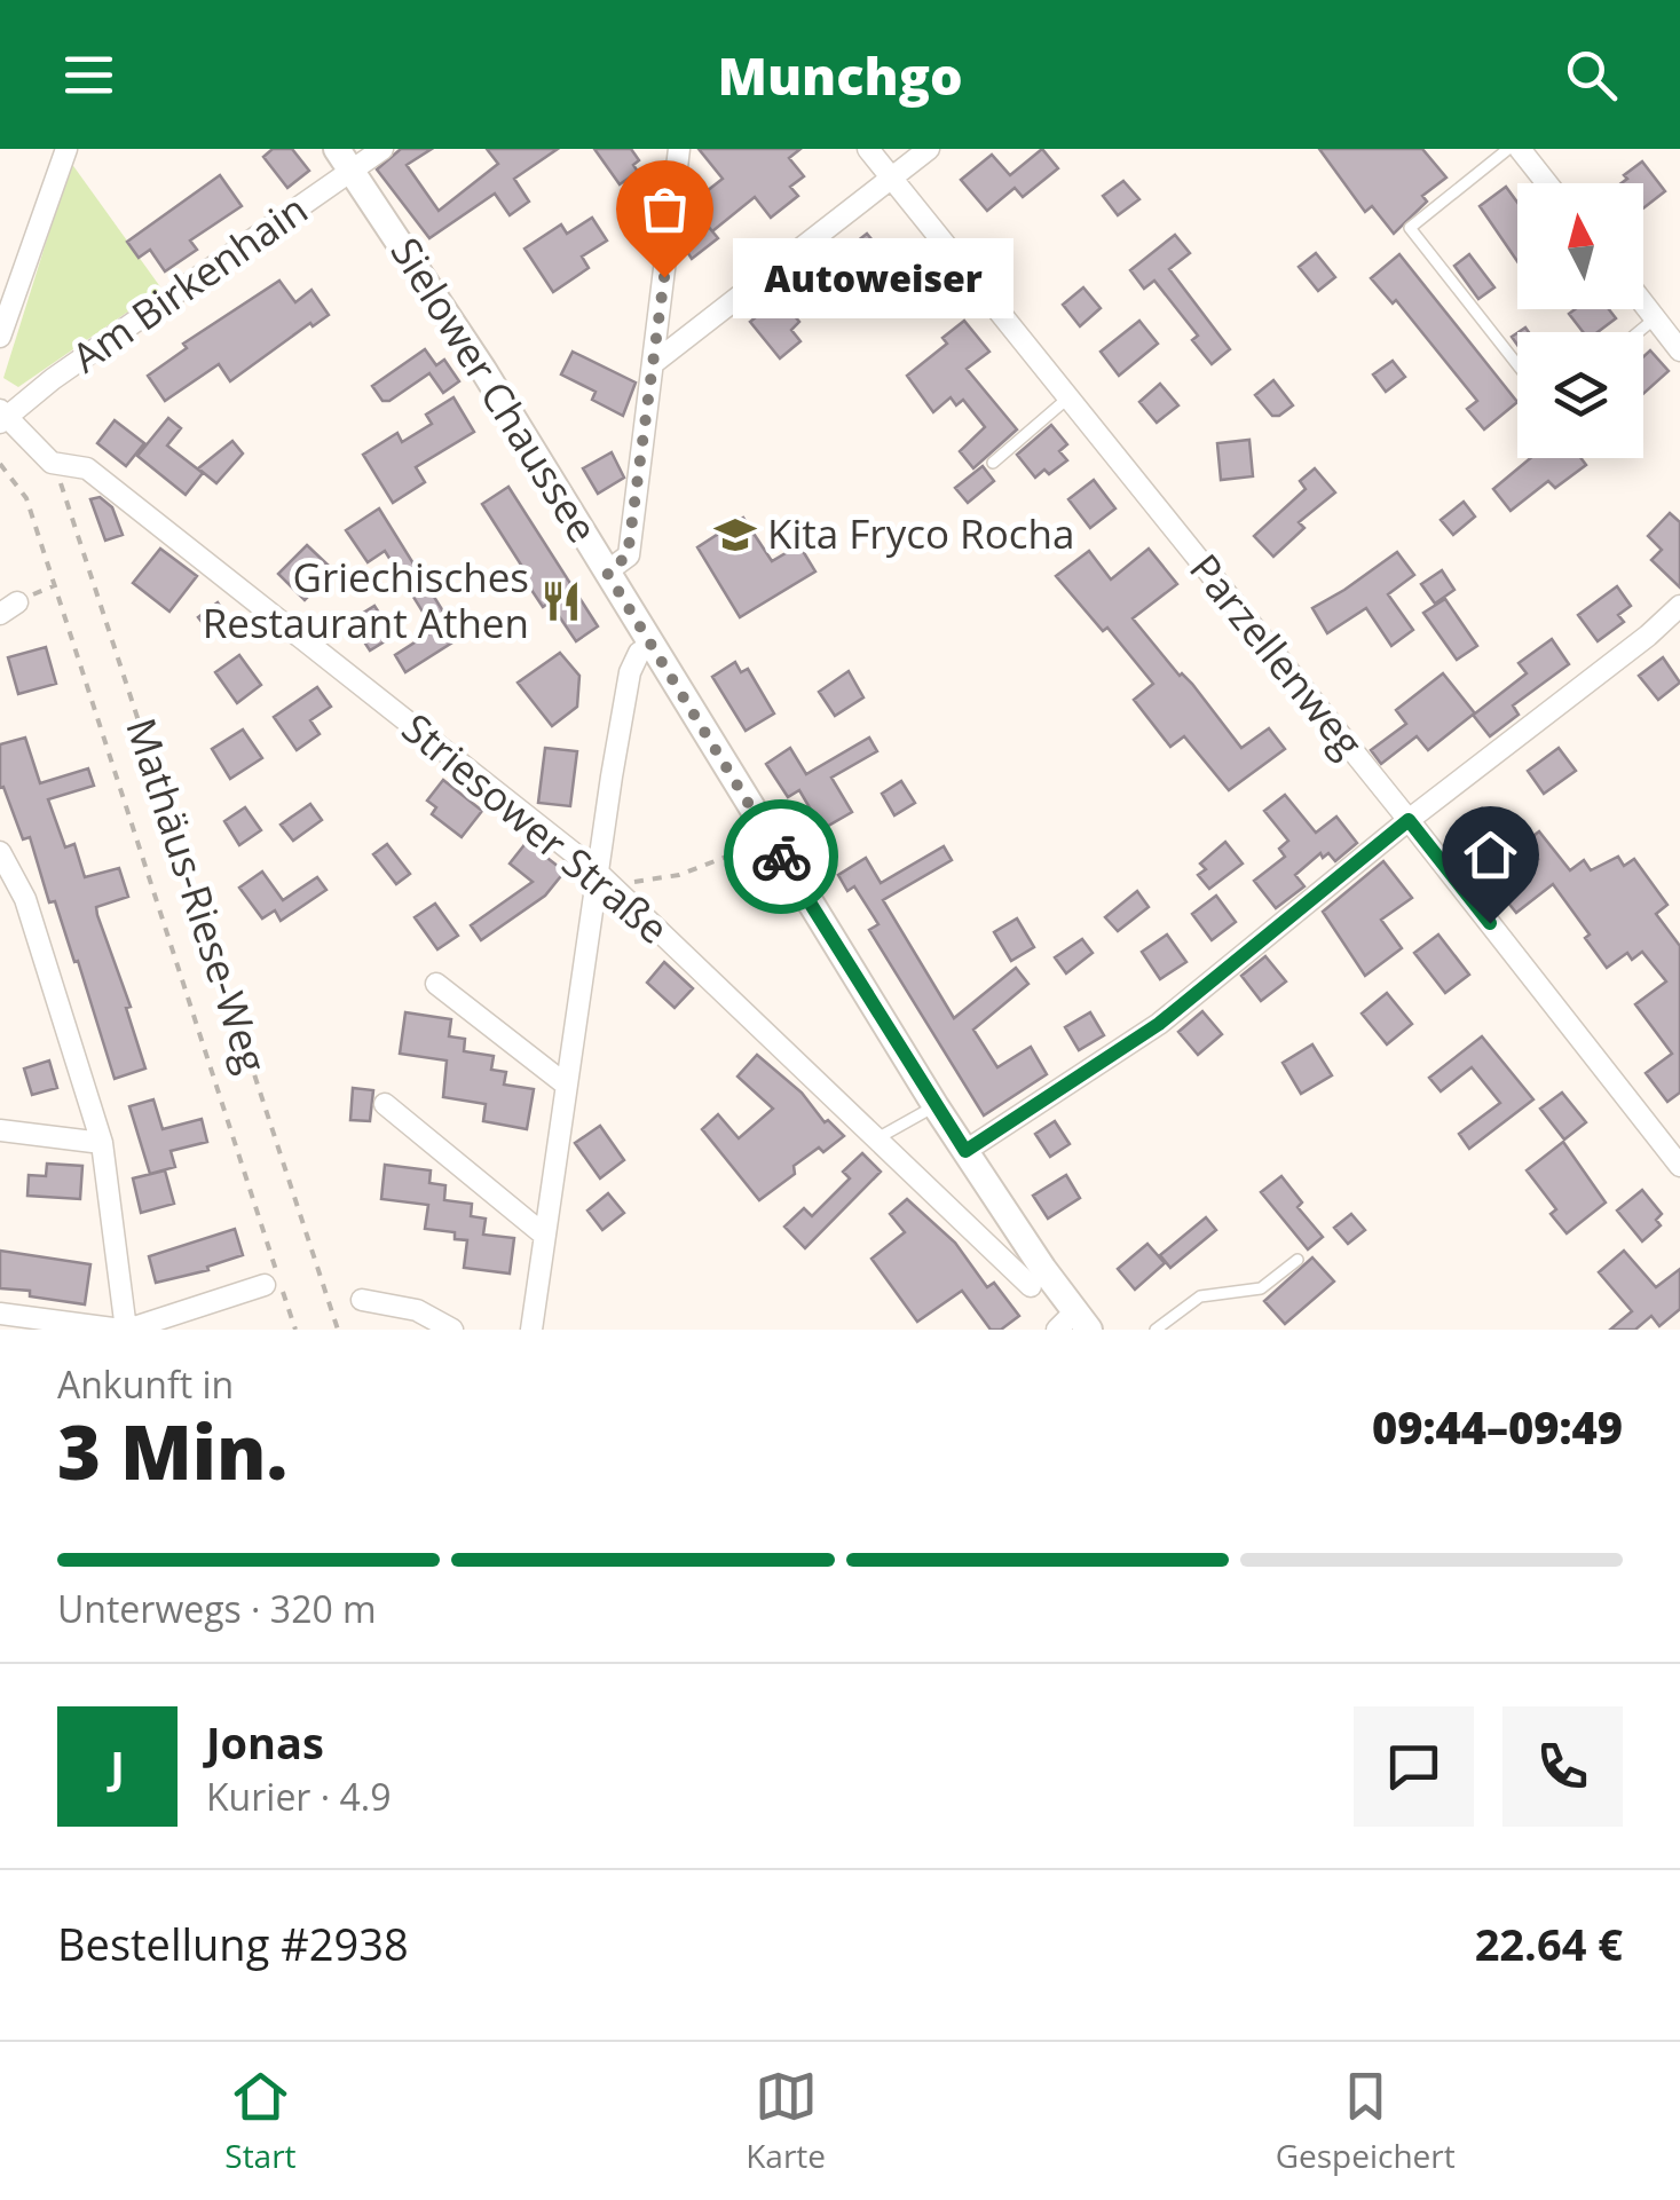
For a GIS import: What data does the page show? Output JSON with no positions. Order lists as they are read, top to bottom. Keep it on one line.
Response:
{"streets":{"main road":["Sielower Chaussee"],"street":["Am Birkenhain","Parzellenweg","Striesower Straße"],"path":["Mathäus-Riese-Weg"]},"crossings":[["Am Birkenhain","Sielower Chaussee"],["Am Birkenhain","Striesower Straße"],["Striesower Straße","Mathäus-Riese-Weg"]],"places":{"other":["Autoweiser"],"school or university":["Kita Fryco Rocha"],"restaurant":["Griechisches Restaurant Athen"]},"north":"top","page":{"header":"Munchgo","bubble":"Autoweiser","heading":["3 Min.","Ankunft in","09:44–09:49"],"panel":["Jonas","Kurier · 4.9","Bestellung #2938","22.64 €"],"bar":"Unterwegs · 320 m","round":"J","tabs":["Start","Karte","Gespeichert"]}}
